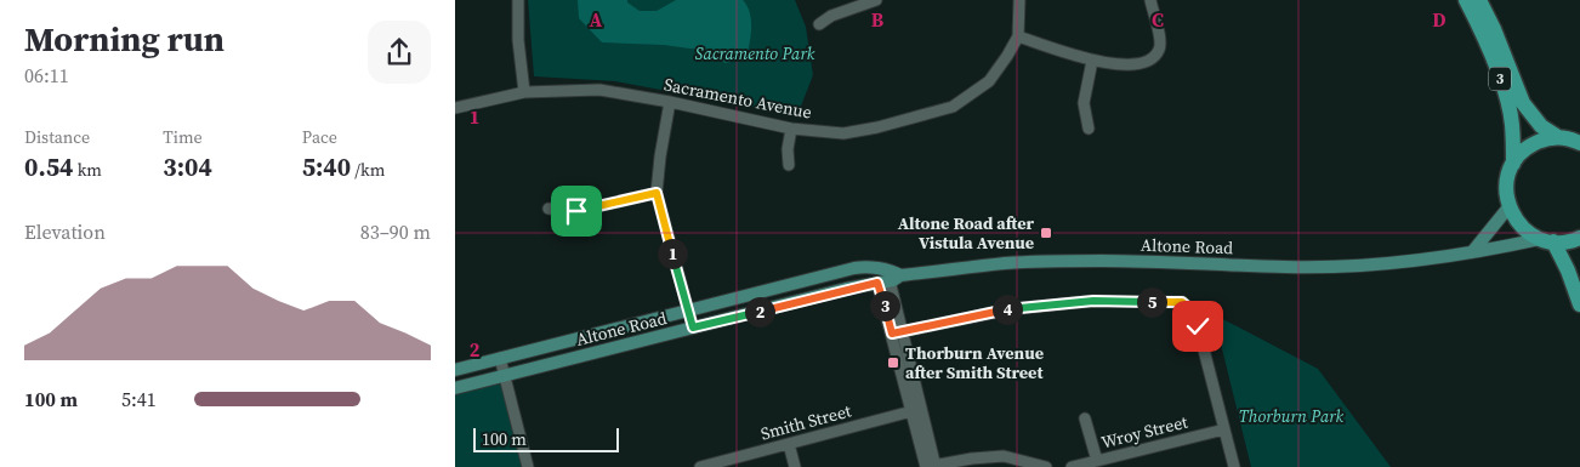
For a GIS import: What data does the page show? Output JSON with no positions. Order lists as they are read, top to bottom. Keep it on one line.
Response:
{"streets":{"highway":["3"],"main road":["Altone Road"],"street":["Sacramento Avenue","Smith Street","Wroy Street"]},"parks":["Sacramento Park","Thorburn Park"],"places":{"transit":["Altone Road after Vistula Avenue","Thorburn Avenue after Smith Street"]},"scale_bar":"100 m","page":{"heading":["Morning run","06:11"],"stats":[["Distance","0.54 km"],["Time","3:04"],["Pace","5:40 /km"]],"chart":["Elevation","83–90 m"],"pins":["1","5","3","4","2"],"list":[{"name":"100 m","note":"5:41"}],"scale":"100 m"},"grid":{"columns":["A","B","C","D"],"rows":["1","2"]}}
